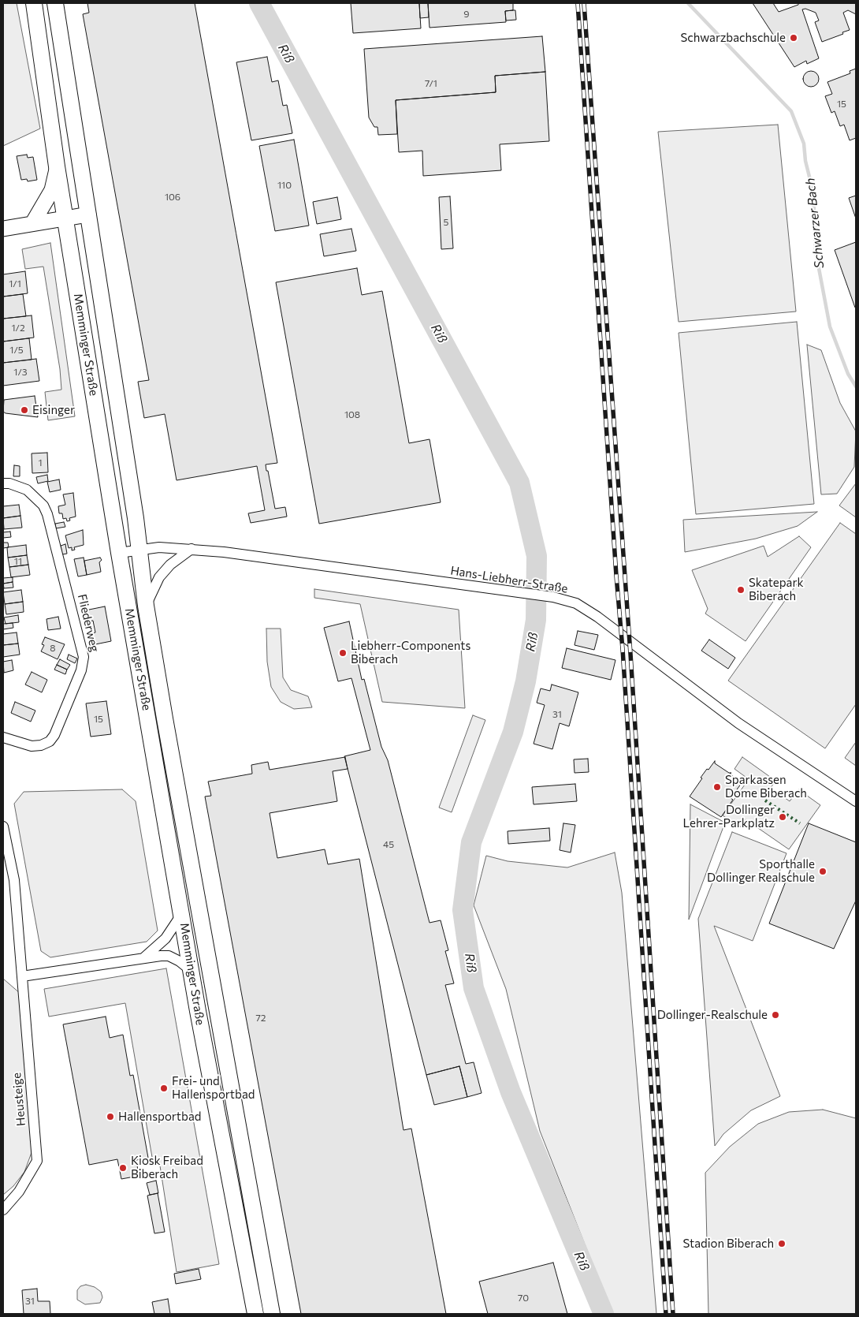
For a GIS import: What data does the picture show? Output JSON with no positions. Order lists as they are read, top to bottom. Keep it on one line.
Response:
{"streets":{"main road":["Memminger Straße"],"street":["Hans-Liebherr-Straße","Fliederweg","Heusteige"]},"crossings":[["Memminger Straße","Hans-Liebherr-Straße"]],"water":["Riß","Schwarzer Bach"],"places":["Schwarzbachschule","Eisinger","Skatepark Biberach","Liebherr-Components Biberach","Sparkassen Dome Biberach","Dollinger Lehrer-Parkplatz","Sporthalle Dollinger Realschule","Dollinger-Realschule","Frei- und Hallensportbad","Hallensportbad","Kiosk Freibad Biberach","Stadion Biberach"],"house_numbers":["9","7/1","15","110","106","5","1/1","1/2","1/5","1/3","108","1","11","8","31","15","45","72","70","31"]}
